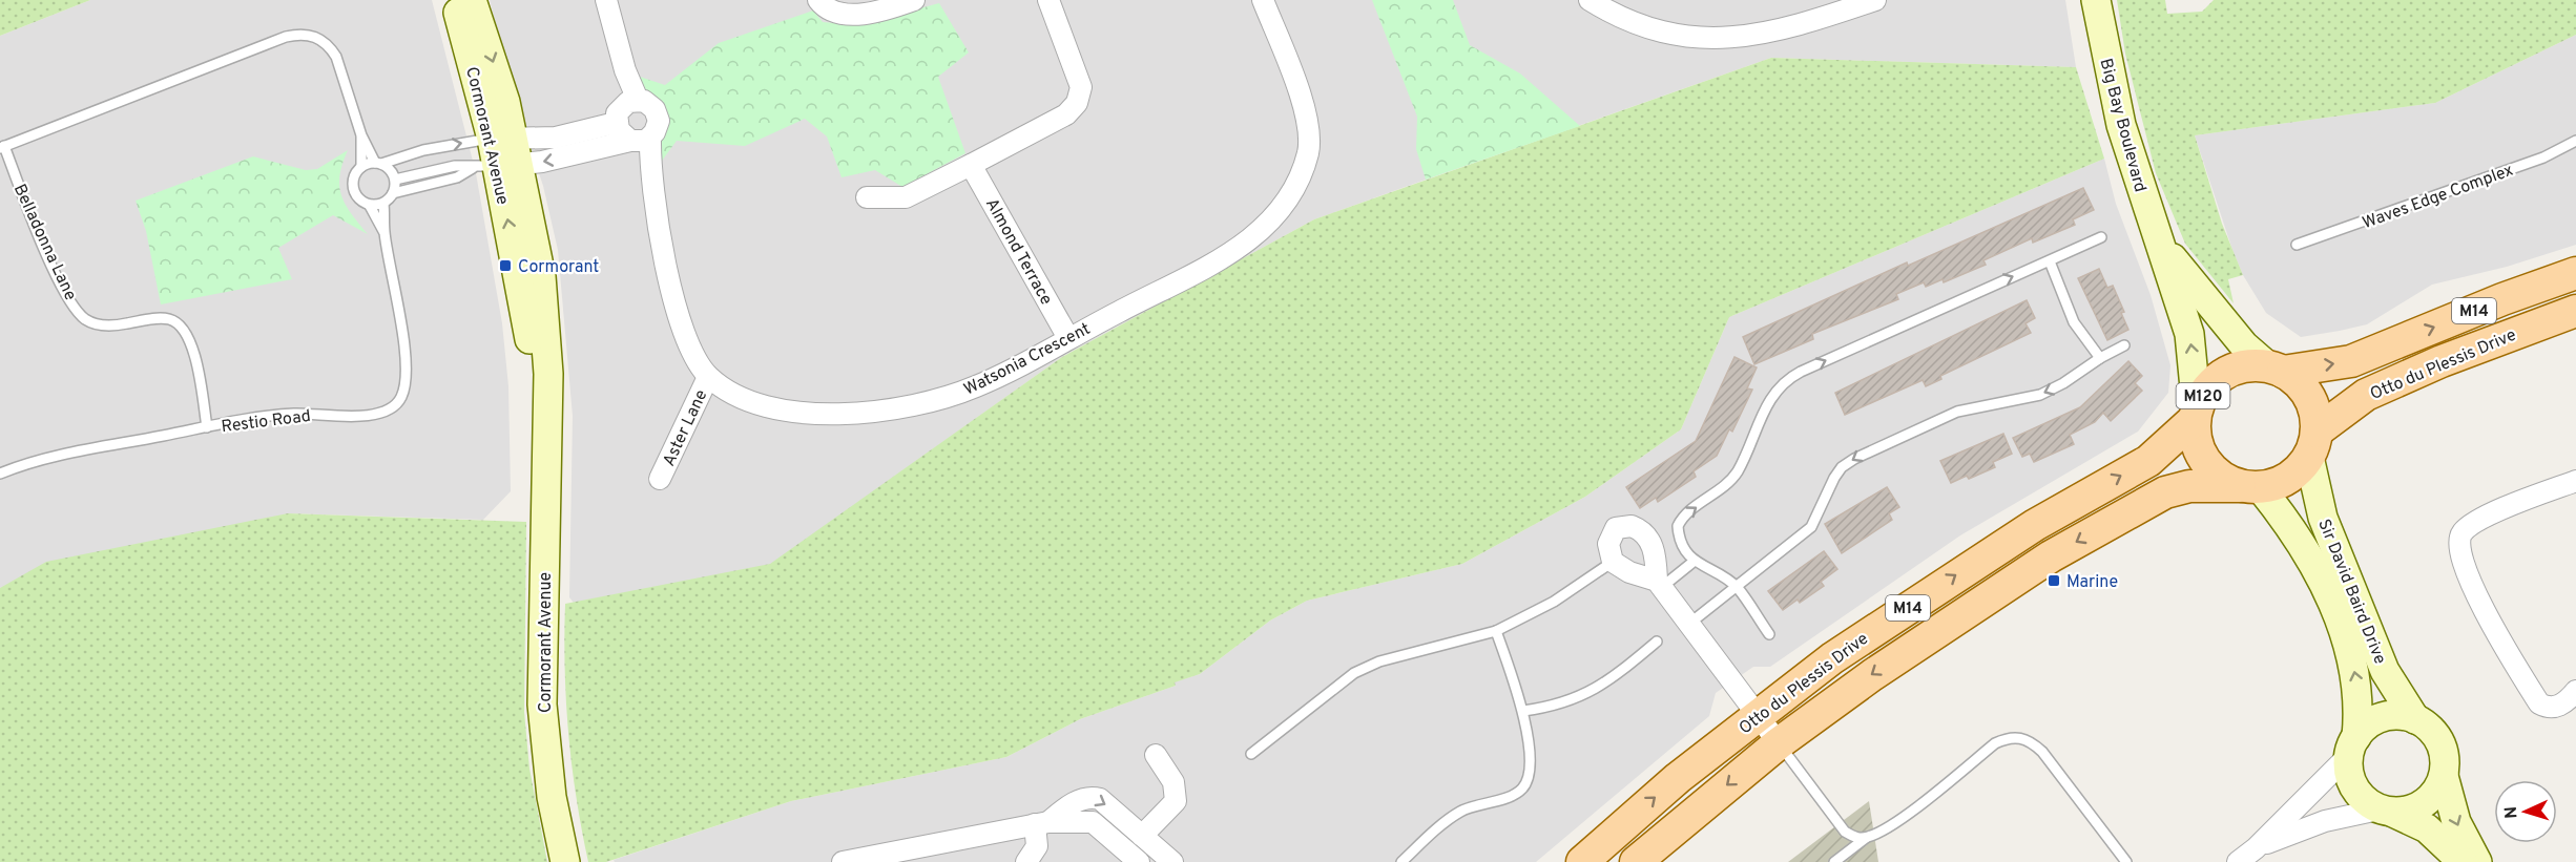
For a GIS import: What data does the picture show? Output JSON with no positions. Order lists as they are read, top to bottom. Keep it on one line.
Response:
{"streets":{"main road":["M14","Otto du Plessis Drive","M120"],"street":["Big Bay Boulevard","Cormorant Avenue","Almond Terrace","Watsonia Crescent","Aster Lane","Sir David Baird Drive"],"lane":["Waves Edge Complex","Belladonna Lane","Restio Road"]},"crossings":[["Big Bay Boulevard","Otto du Plessis Drive"],["Big Bay Boulevard","M120"],["Big Bay Boulevard","Sir David Baird Drive"],["Belladonna Lane","Restio Road"],["Almond Terrace","Watsonia Crescent"],["Watsonia Crescent","Aster Lane"],["Otto du Plessis Drive","M120"],["Otto du Plessis Drive","Sir David Baird Drive"],["M120","Sir David Baird Drive"]],"places":{"transit":["Cormorant","Marine"]},"north":"left"}
